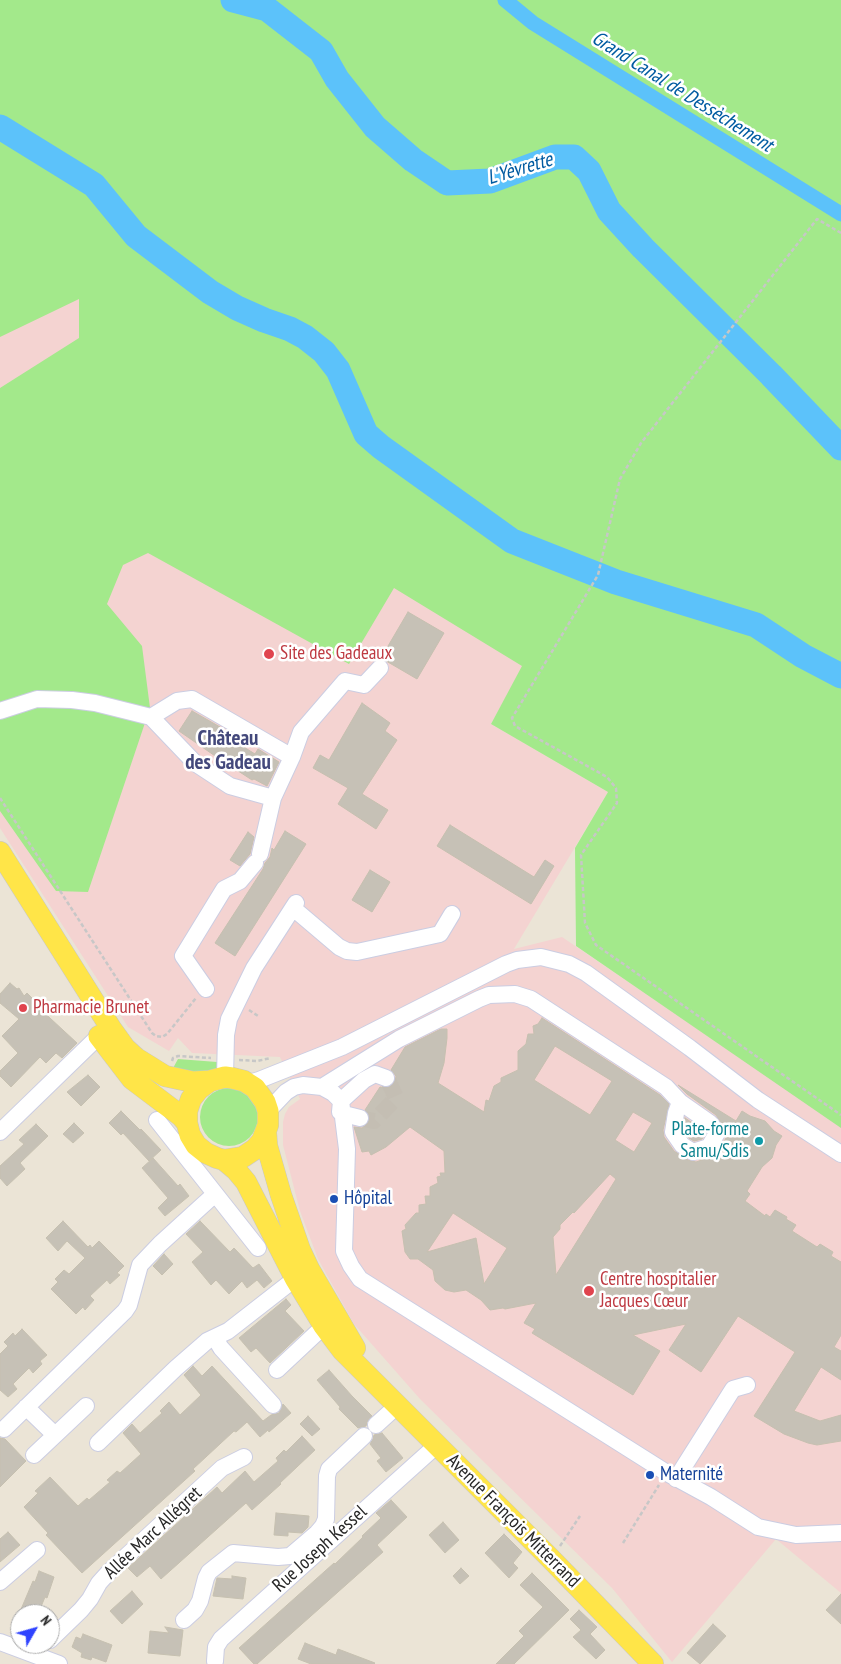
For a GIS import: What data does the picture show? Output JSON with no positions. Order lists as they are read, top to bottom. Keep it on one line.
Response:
{"streets":{"main road":["Avenue François Mitterrand"],"street":["Allée Marc Allégret","Rue Joseph Kessel"]},"crossings":[["Avenue François Mitterrand","Rue Joseph Kessel"]],"districts":["Château des Gadeau"],"water":["Grand Canal de Dessèchement","L'Yèvrette"],"places":["Site des Gadeaux","Pharmacie Brunet","Plate-forme Samu/Sdis","Hôpital","Centre hospitalier Jacques Cœur","Maternité"],"north":"top right"}
